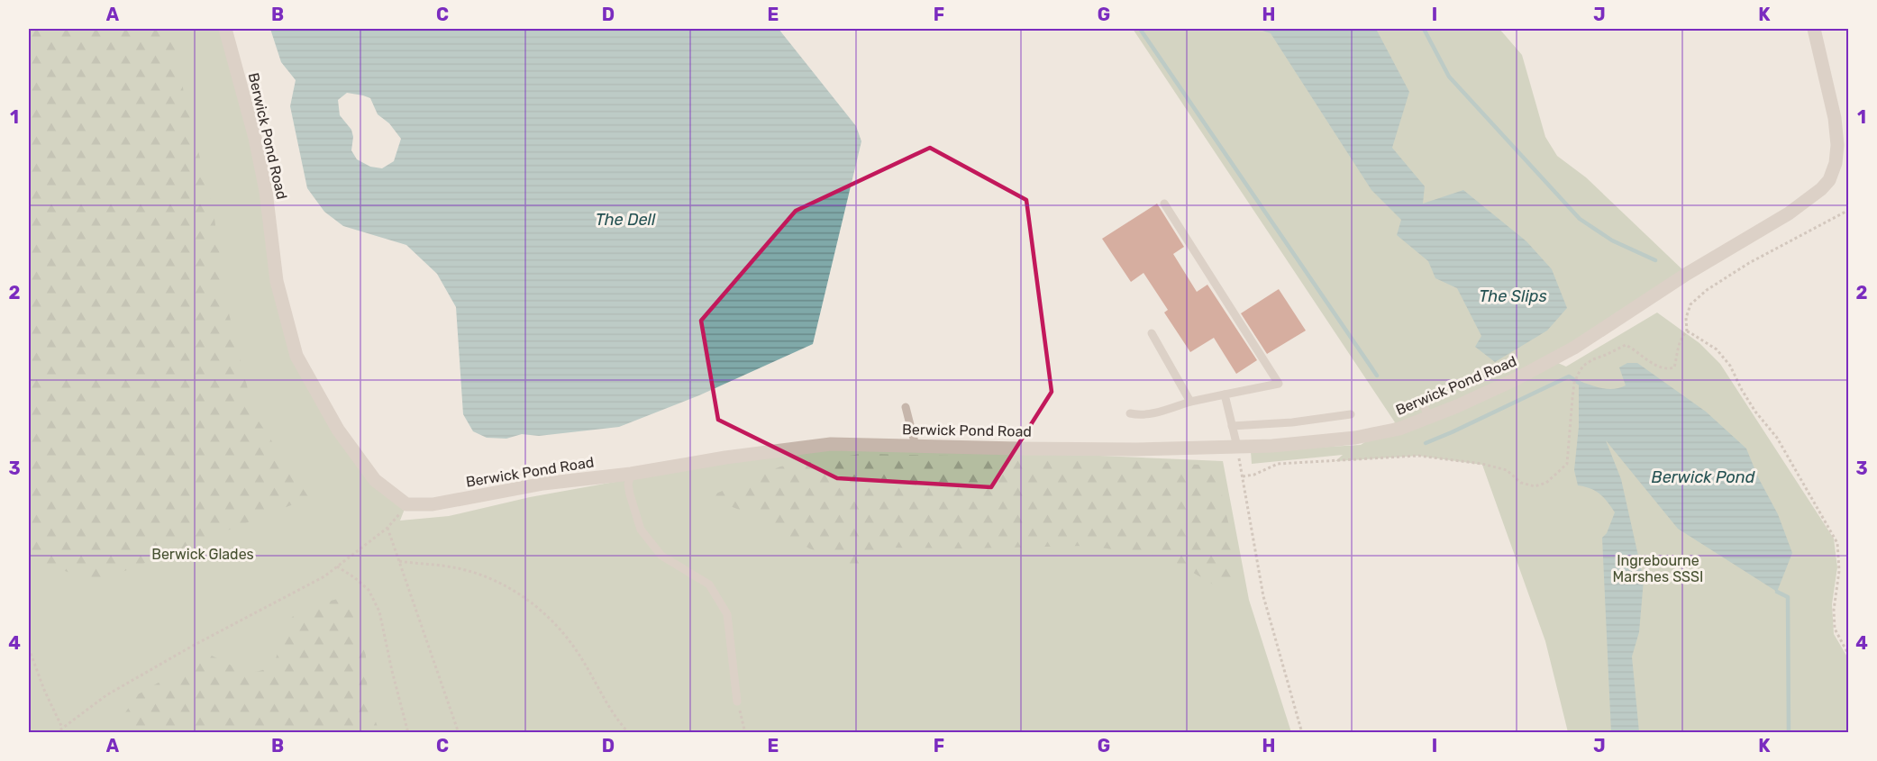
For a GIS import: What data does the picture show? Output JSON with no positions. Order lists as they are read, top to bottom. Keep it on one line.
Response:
{"streets":{"street":["Berwick Pond Road"]},"water":["The Dell","The Slips","Berwick Pond"],"parks":["Berwick Glades","Ingrebourne Marshes SSSI"],"grid":{"columns":["A","B","C","D","E","F","G","H","I","J","K"],"rows":["1","2","3","4"]}}
